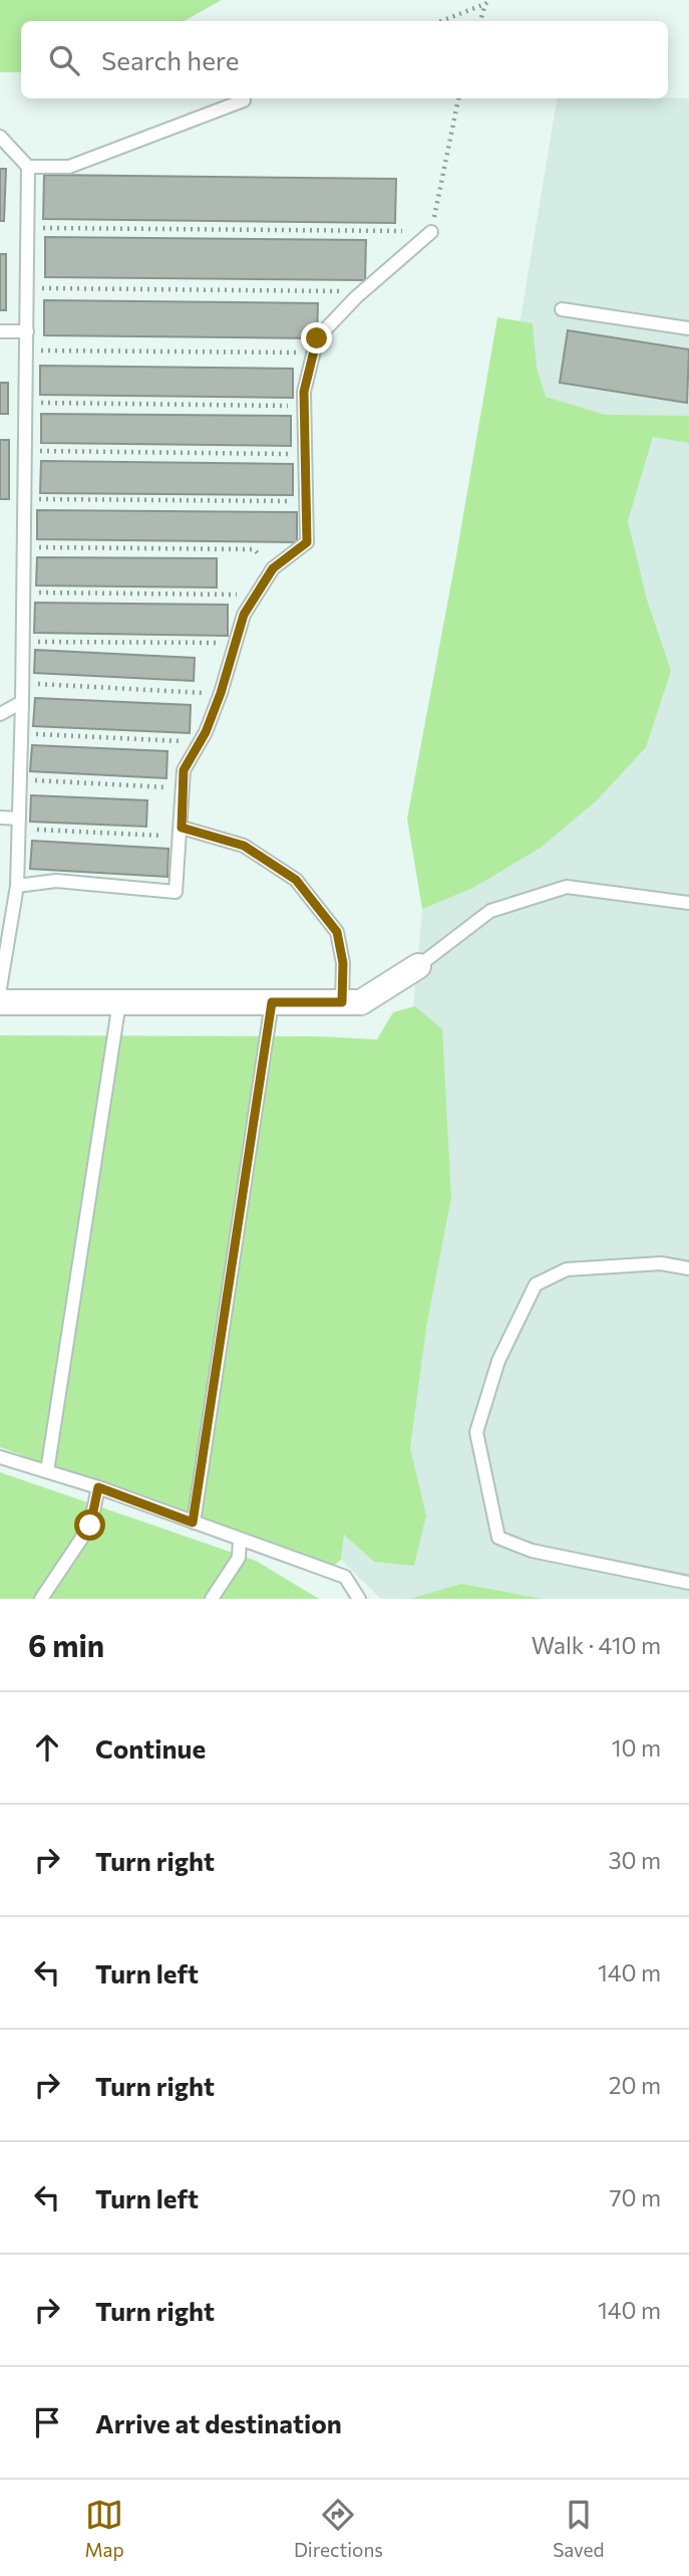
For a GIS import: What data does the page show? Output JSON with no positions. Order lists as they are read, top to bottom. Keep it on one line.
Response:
{"page":{"search":"Search here","heading":["6 min","Walk · 410 m"],"list":[["Continue","10 m"],["Turn right","30 m"],["Turn left","140 m"],["Turn right","20 m"],["Turn left","70 m"],["Turn right","140 m"],"Arrive at destination"],"nav":["Map","Directions","Saved"]}}
